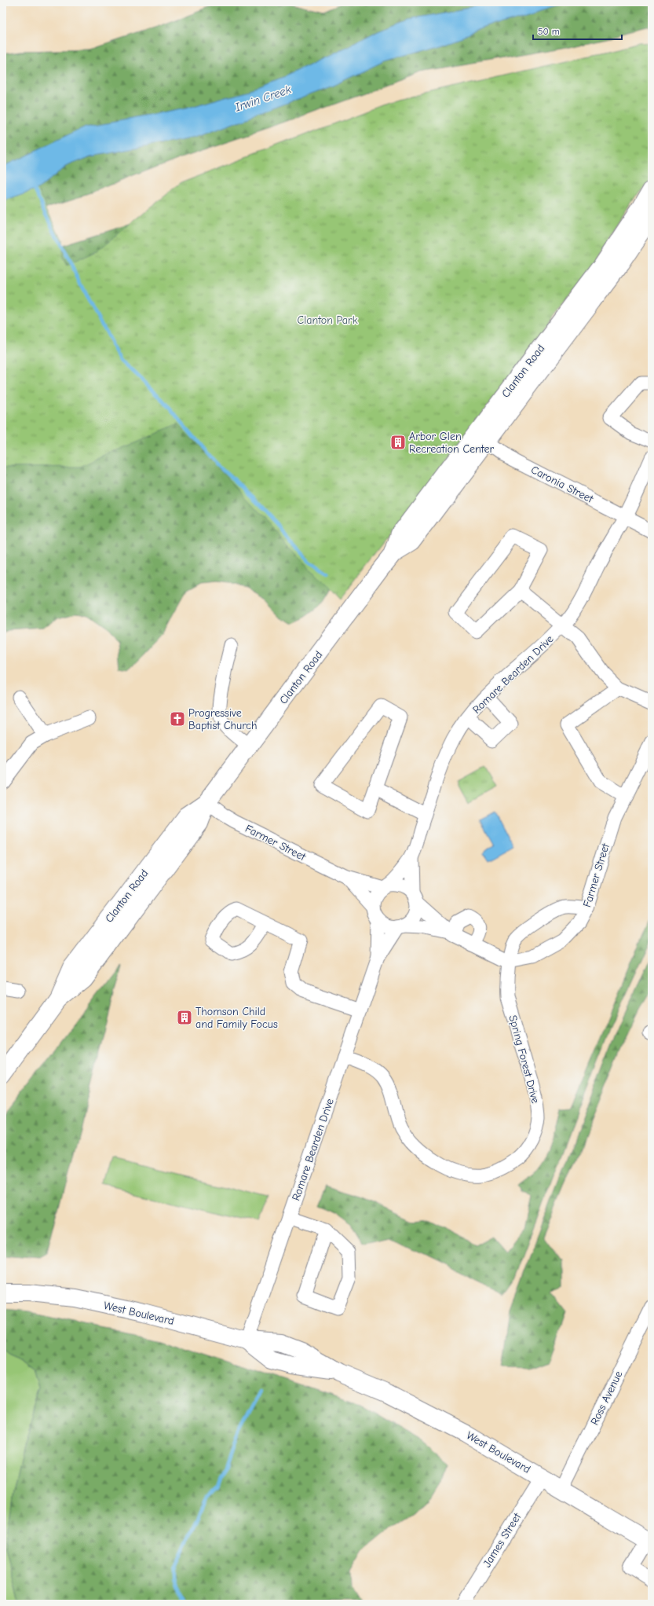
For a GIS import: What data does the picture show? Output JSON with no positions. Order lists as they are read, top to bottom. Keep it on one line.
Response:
{"streets":{"main road":["Clanton Road","West Boulevard"],"street":["Caronia Street","Romare Bearden Drive","Farmer Street","Spring Forest Drive","Ross Avenue","James Street"]},"crossings":[["Clanton Road","Caronia Street"],["Clanton Road","Farmer Street"],["Caronia Street","Romare Bearden Drive"],["Romare Bearden Drive","Farmer Street"],["Romare Bearden Drive","Spring Forest Drive"],["Romare Bearden Drive","West Boulevard"],["Farmer Street","Spring Forest Drive"],["West Boulevard","Ross Avenue"],["West Boulevard","James Street"]],"water":["Irwin Creek"],"parks":["Clanton Park"],"places":{"building":["Arbor Glen Recreation Center","Thomson Child and Family Focus"],"church":["Progressive Baptist Church"]},"scale_bar":"50 m"}
